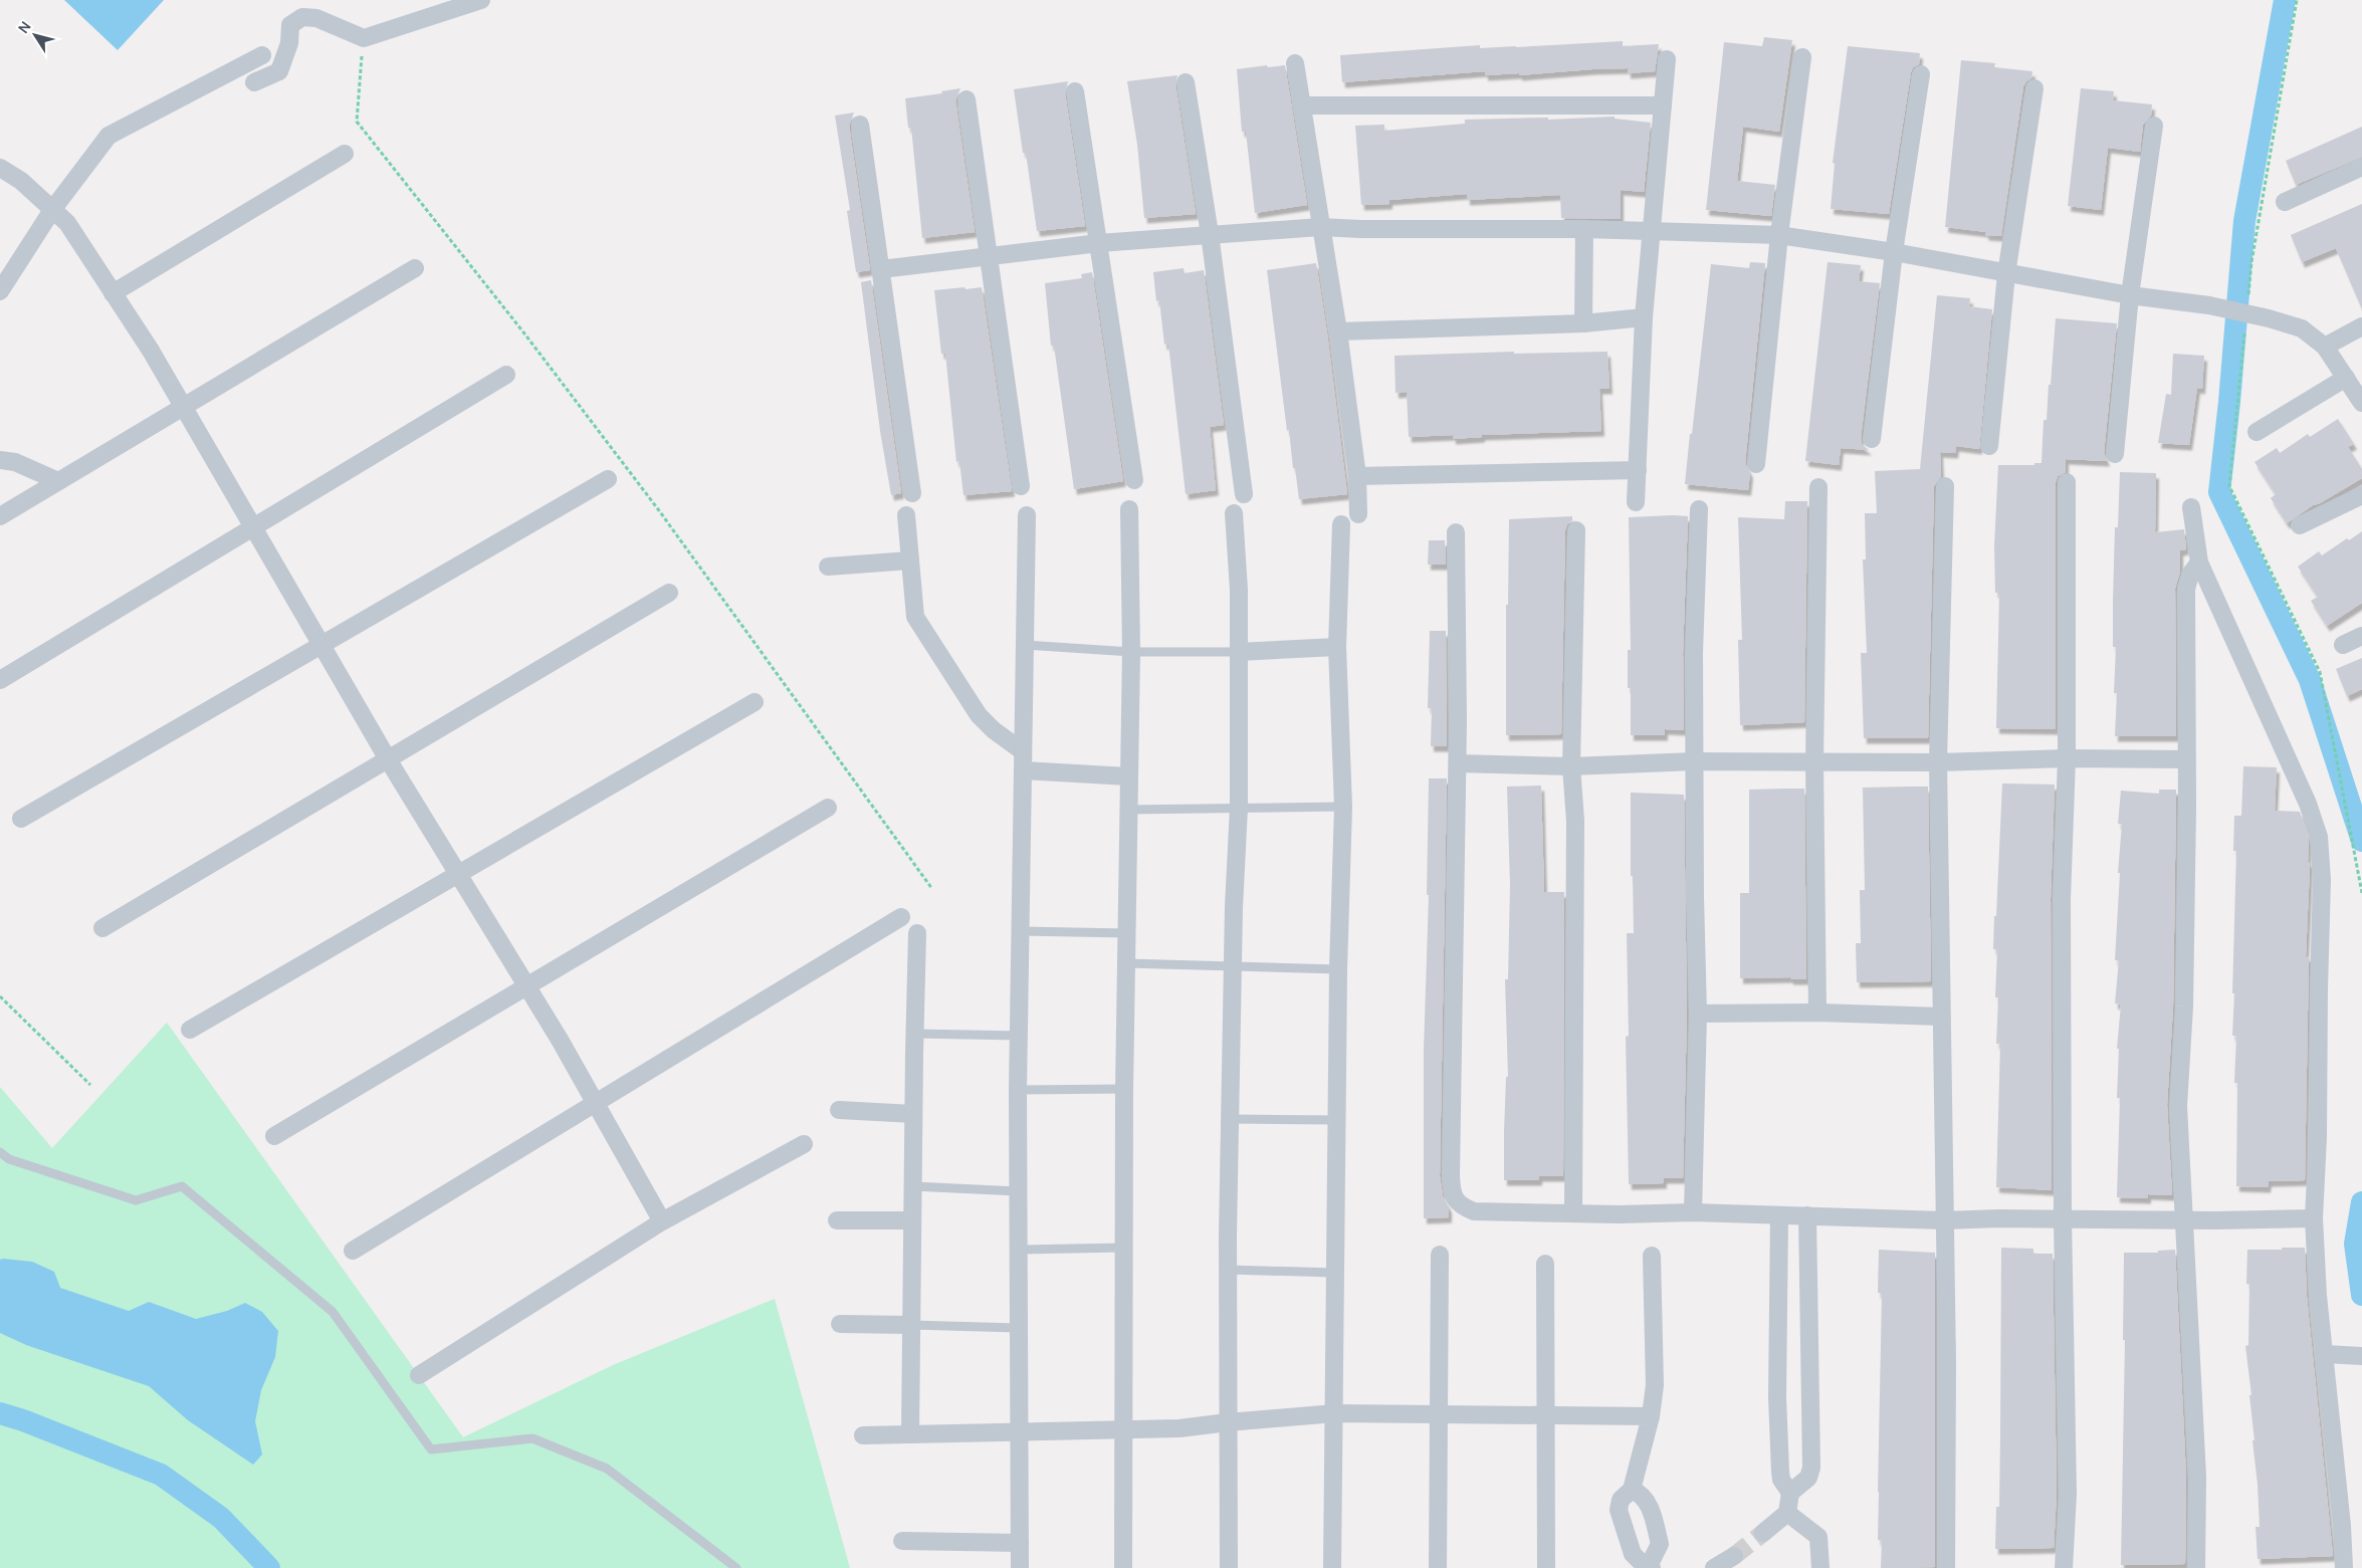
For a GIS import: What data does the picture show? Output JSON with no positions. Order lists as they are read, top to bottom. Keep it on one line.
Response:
{"north":"top left"}
